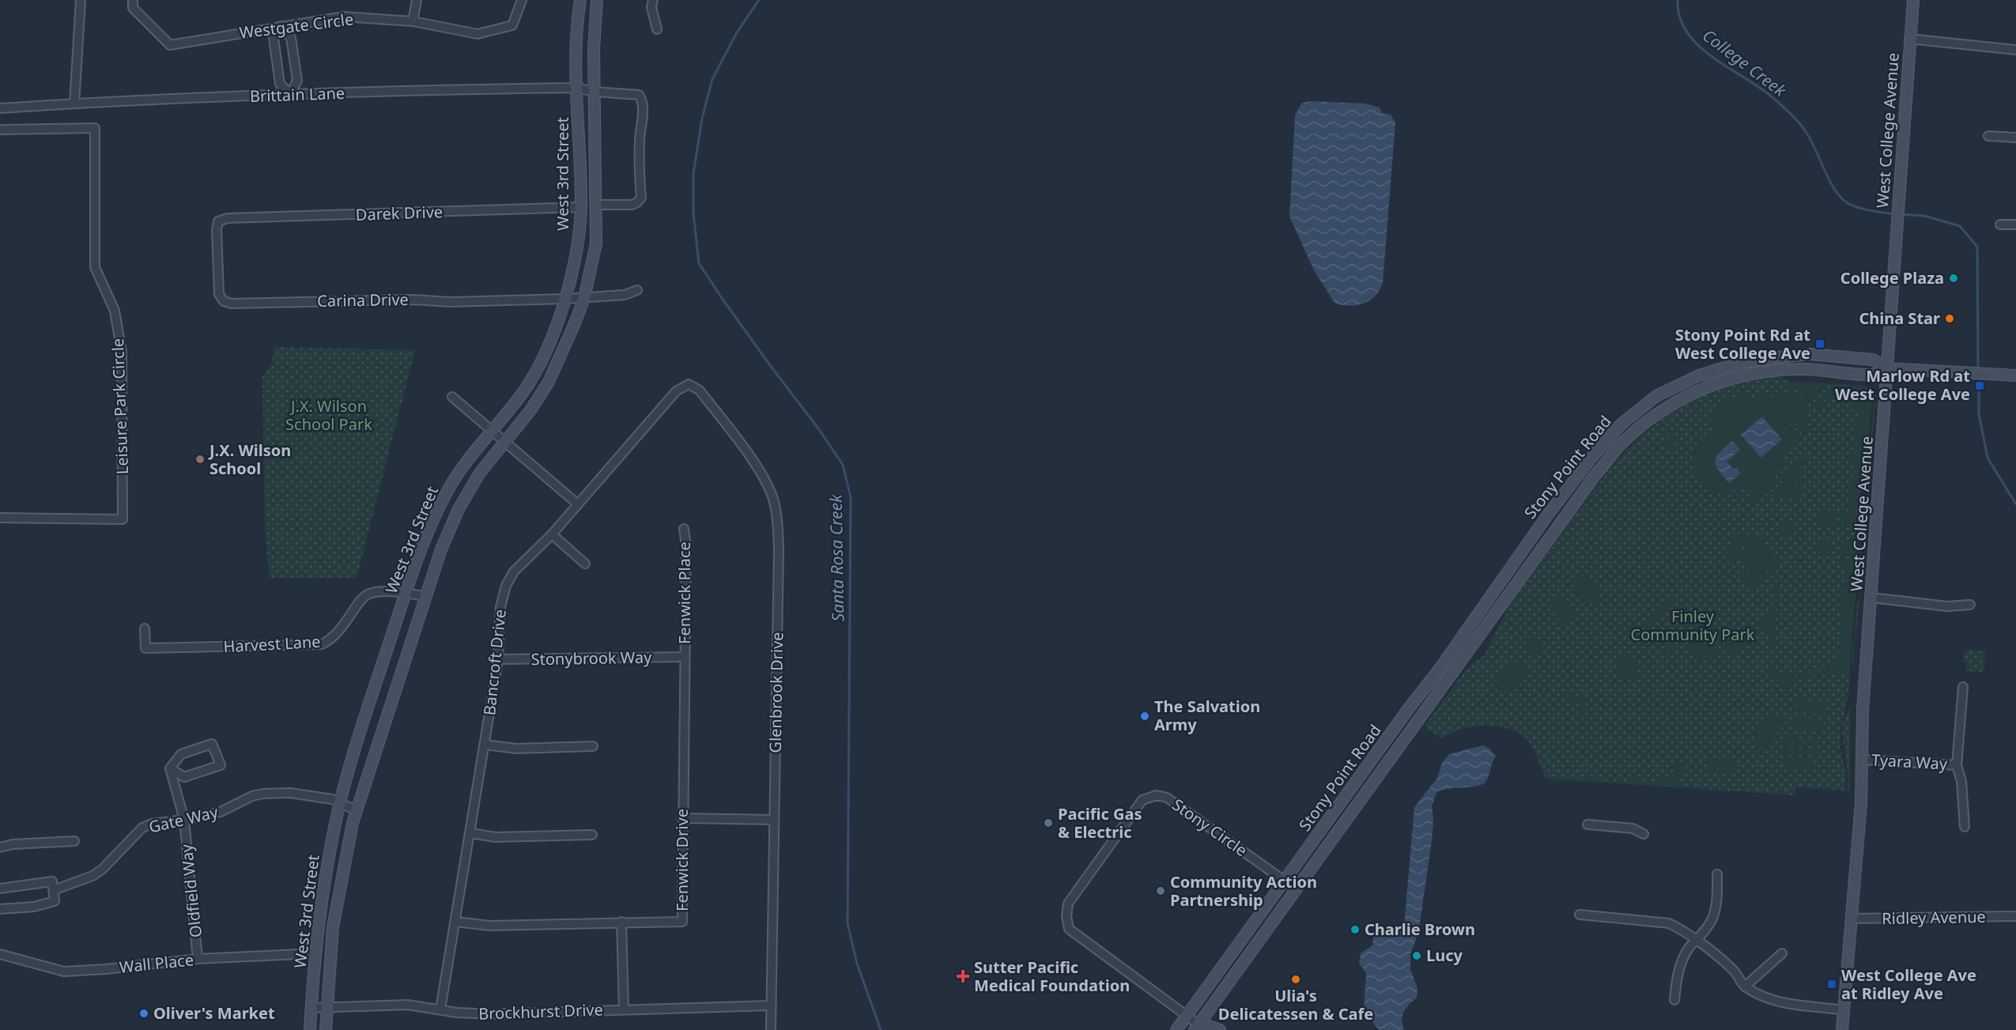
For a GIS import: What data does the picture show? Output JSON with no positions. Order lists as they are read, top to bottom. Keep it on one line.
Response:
{"streets":{"main road":["West College Avenue","West 3rd Street","Stony Point Road"],"street":["Westgate Circle","Brittain Lane","Darek Drive","Carina Drive","Leisure Park Circle","Fenwick Place","Harvest Lane","Stonybrook Way","Bancroft Drive","Glenbrook Drive","Tyara Way","Gate Way","Stony Circle","Fenwick Drive","Oldfield Way","Ridley Avenue","Wall Place","Brockhurst Drive"]},"crossings":[["Brittain Lane","West 3rd Street"],["West College Avenue","Stony Point Road"],["West College Avenue","Tyara Way"],["West College Avenue","Ridley Avenue"],["West 3rd Street","Darek Drive"],["West 3rd Street","Carina Drive"],["West 3rd Street","Harvest Lane"],["West 3rd Street","Gate Way"],["West 3rd Street","Wall Place"],["West 3rd Street","Brockhurst Drive"],["Darek Drive","Carina Drive"],["Stony Point Road","Stony Circle"],["Fenwick Place","Stonybrook Way"],["Fenwick Place","Fenwick Drive"],["Stonybrook Way","Bancroft Drive"],["Stonybrook Way","Fenwick Drive"],["Bancroft Drive","Glenbrook Drive"],["Bancroft Drive","Fenwick Drive"],["Bancroft Drive","Brockhurst Drive"],["Glenbrook Drive","Brockhurst Drive"],["Gate Way","Oldfield Way"],["Oldfield Way","Wall Place"]],"water":["College Creek","Santa Rosa Creek"],"parks":["J.X. Wilson School Park","Finley Community Park"],"places":{"other":["College Plaza","China Star","J.X. Wilson School","The Salvation Army","Pacific Gas & Electric","Community Action Partnership","Charlie Brown","Lucy","Ulia's Delicatessen & Cafe","Oliver's Market"],"transit":["Stony Point Rd at West College Ave","Marlow Rd at West College Ave","West College Ave at Ridley Ave"],"health":["Sutter Pacific Medical Foundation"]}}
